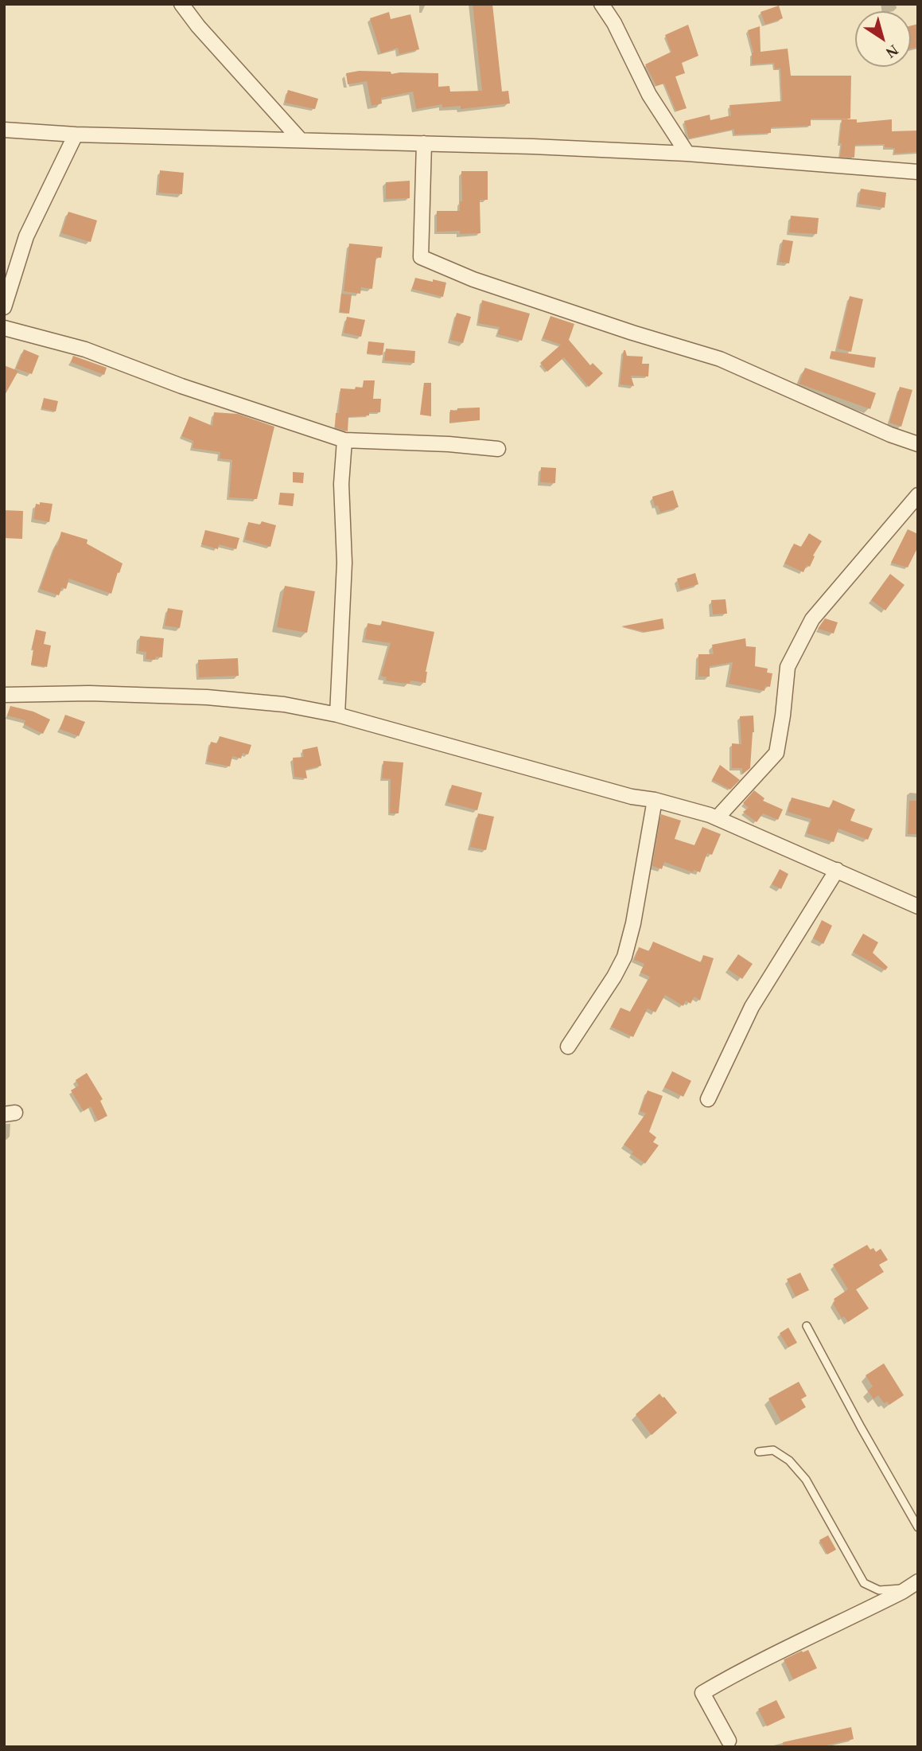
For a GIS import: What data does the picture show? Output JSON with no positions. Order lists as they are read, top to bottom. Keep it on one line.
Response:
{"north":"bottom right"}
